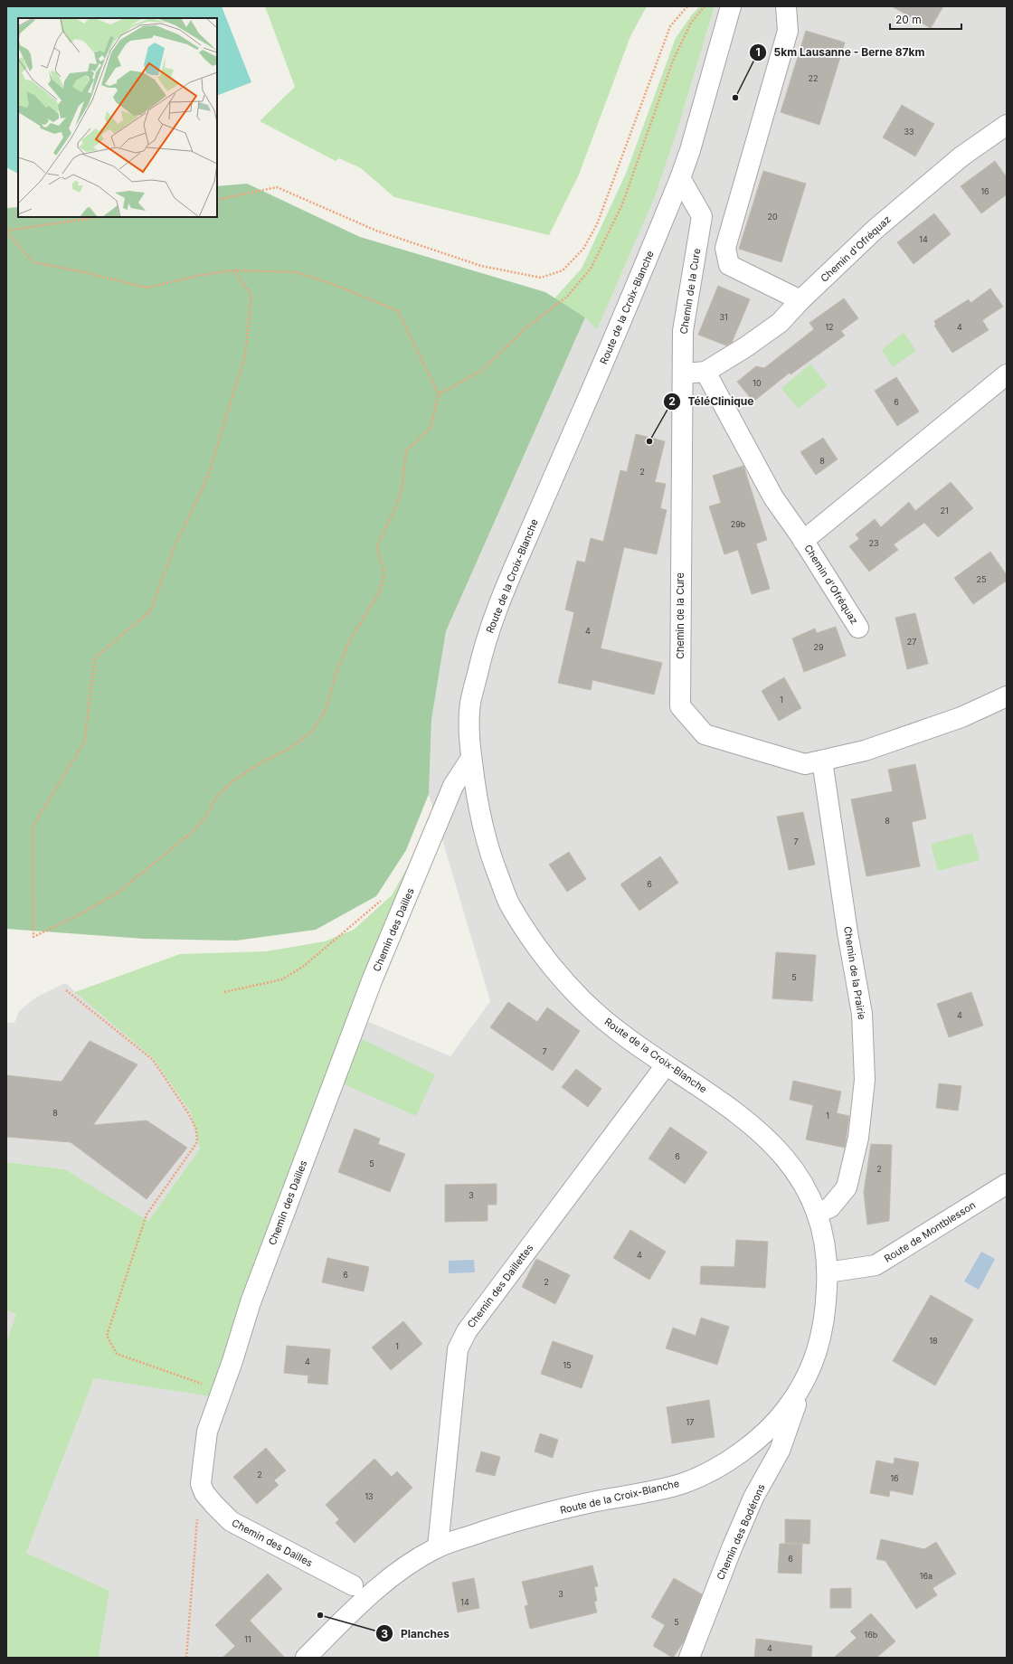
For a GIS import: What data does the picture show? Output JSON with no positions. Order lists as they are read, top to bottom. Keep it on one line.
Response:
{"streets":{"street":["Chemin d'Ofréquaz","Chemin de la Cure","Route de la Croix-Blanche","Chemin des Dailles","Chemin de la Prairie","Route de Montblesson","Chemin des Daillettes","Chemin des Bodérons"]},"crossings":[["Chemin d'Ofréquaz","Chemin de la Cure"],["Chemin de la Cure","Route de la Croix-Blanche"],["Chemin de la Cure","Chemin de la Prairie"],["Route de la Croix-Blanche","Chemin des Dailles"],["Route de la Croix-Blanche","Chemin de la Prairie"],["Route de la Croix-Blanche","Route de Montblesson"],["Route de la Croix-Blanche","Chemin des Daillettes"],["Route de la Croix-Blanche","Chemin des Bodérons"]],"places":["5km Lausanne - Berne 87km","TéléClinique","Planches"],"house_numbers":["22","33","16","20","14","31","12","4","10","6","8","2","21","29b","23","25","4","27","29","1","8","7","6","5","4","7","8","1","6","5","2","3","4","6","2","18","1","4","15","17","2","16","13","6","16a","3","14","5","16b","11","4"],"scale_bar":"20 m"}
